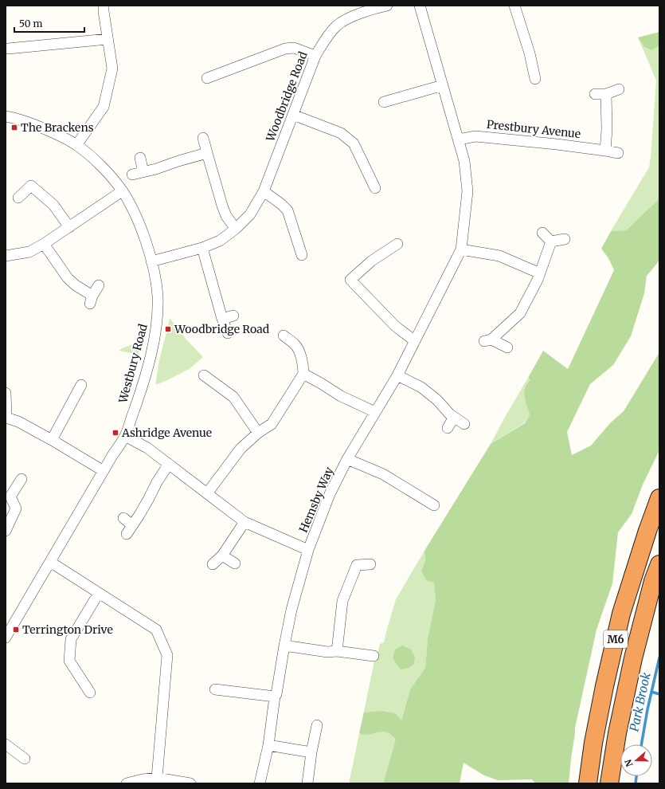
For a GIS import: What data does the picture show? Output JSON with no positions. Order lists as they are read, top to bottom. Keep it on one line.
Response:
{"streets":{"highway":["M6"],"street":["Woodbridge Road","Prestbury Avenue","Westbury Road","Hemsby Way"]},"crossings":[["Woodbridge Road","Westbury Road"]],"water":["Park Brook"],"places":{"transit":["The Brackens","Woodbridge Road","Ashridge Avenue","Terrington Drive"]},"scale_bar":"50 m","north":"left"}
